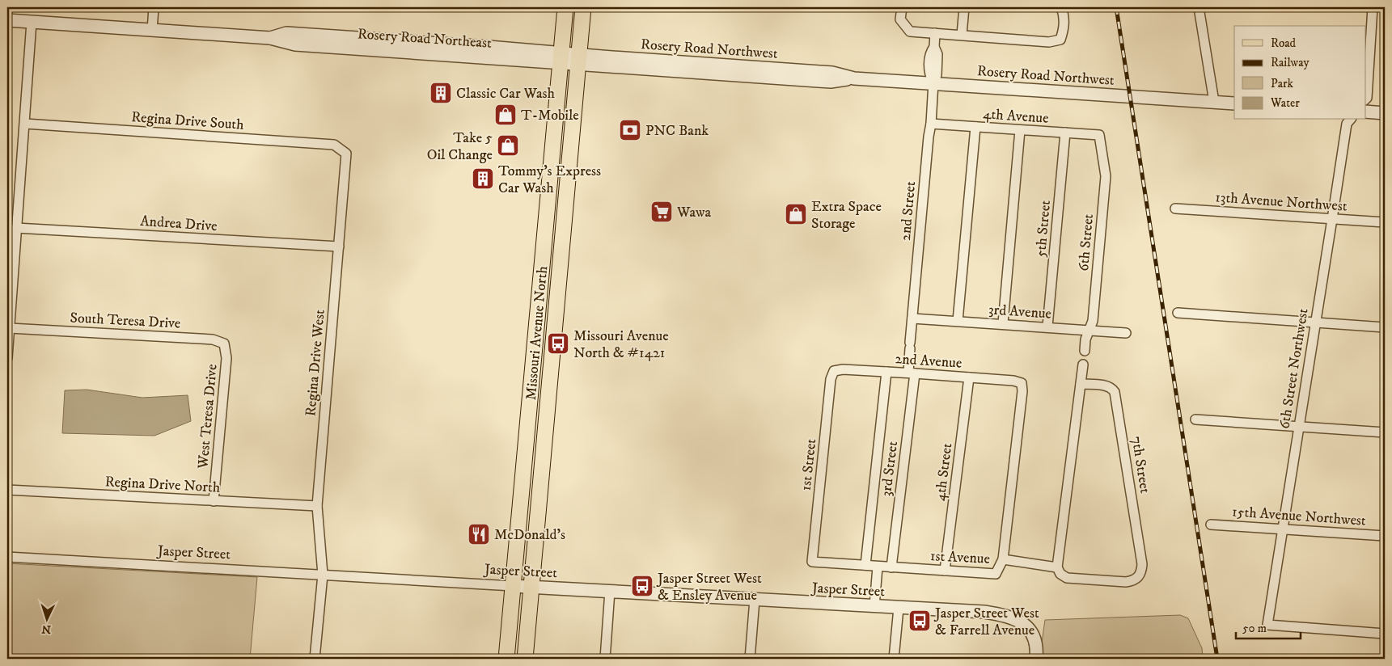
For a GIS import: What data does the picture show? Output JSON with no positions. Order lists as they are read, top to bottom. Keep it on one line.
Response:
{"streets":{"main road":["Missouri Avenue North"],"street":["Rosery Road Northeast","Rosery Road Northwest","4th Avenue","Regina Drive South","13th Avenue Northwest","2nd Street","Andrea Drive","5th Street","6th Street","3rd Avenue","South Teresa Drive","2nd Avenue","Regina Drive West","6th Street Northwest","West Teresa Drive","1st Street","7th Street","3rd Street","4th Street","Regina Drive North","15th Avenue Northwest","Jasper Street","1st Avenue"]},"crossings":[["Rosery Road Northeast","Rosery Road Northwest"],["Rosery Road Northeast","Missouri Avenue North"],["Rosery Road Northwest","2nd Street"],["Rosery Road Northwest","Missouri Avenue North"],["4th Avenue","2nd Street"],["4th Avenue","5th Street"],["4th Avenue","6th Street"],["Regina Drive South","Regina Drive West"],["13th Avenue Northwest","6th Street Northwest"],["2nd Street","3rd Avenue"],["2nd Street","2nd Avenue"],["2nd Street","3rd Street"],["Andrea Drive","Regina Drive West"],["5th Street","3rd Avenue"],["6th Street","3rd Avenue"],["South Teresa Drive","West Teresa Drive"],["Missouri Avenue North","Jasper Street"],["2nd Avenue","1st Street"],["2nd Avenue","3rd Street"],["2nd Avenue","4th Street"],["2nd Avenue","1st Avenue"],["Regina Drive West","Regina Drive North"],["Regina Drive West","Jasper Street"],["6th Street Northwest","15th Avenue Northwest"],["West Teresa Drive","Regina Drive North"],["1st Street","1st Avenue"],["7th Street","1st Avenue"],["3rd Street","1st Avenue"],["4th Street","1st Avenue"]],"places":{"building":["Classic Car Wash","Tommy's Express Car Wash"],"shop":["T-Mobile","Take 5 Oil Change","Extra Space Storage"],"bank":["PNC Bank"],"supermarket":["Wawa"],"bus stop":["Missouri Avenue North & #1421","Jasper Street West & Ensley Avenue","Jasper Street West & Farrell Avenue"],"restaurant":["McDonald's"]},"legend":["Road","Railway","Park","Water"],"scale_bar":"50 m","north":"bottom"}
